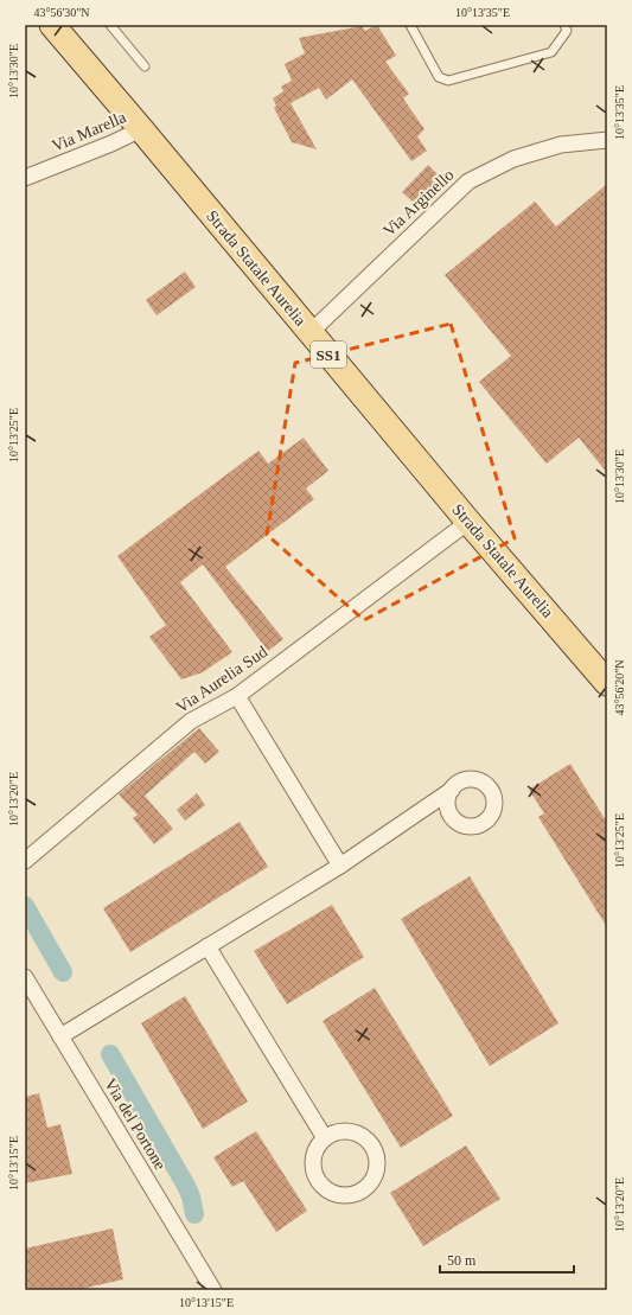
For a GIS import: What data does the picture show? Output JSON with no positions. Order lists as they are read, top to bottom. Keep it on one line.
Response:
{"streets":{"main road":["Strada Statale Aurelia","SS1"],"street":["Via Marella","Via Arginello","Via Aurelia Sud","Via del Portone"]},"crossings":[["Via Marella","Strada Statale Aurelia"],["Via Arginello","Strada Statale Aurelia"],["Strada Statale Aurelia","Via Aurelia Sud"]],"scale_bar":"50 m","coordinates":["43°56'30\"N","10°13'35\"E","10°13'30\"E","10°13'25\"E","43°56'20\"N","10°13'20\"E","10°13'15\"E"]}
